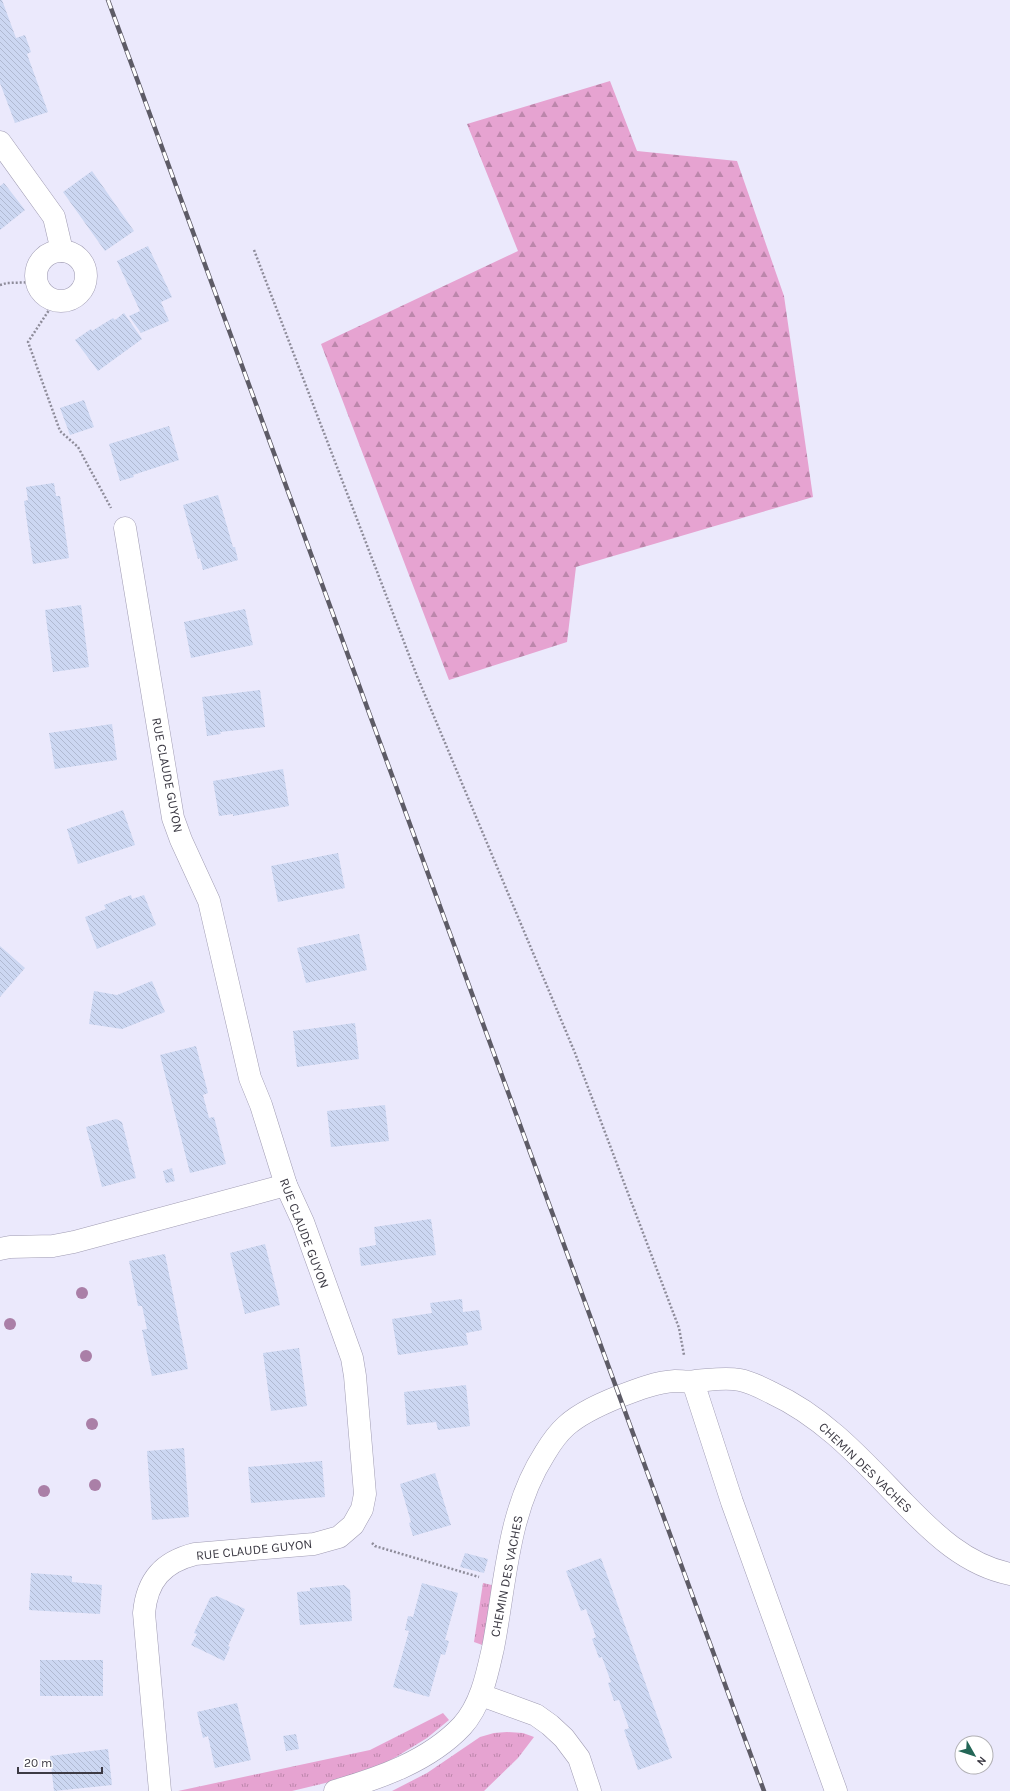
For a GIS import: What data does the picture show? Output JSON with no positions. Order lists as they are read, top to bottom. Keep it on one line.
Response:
{"streets":{"street":["RUE CLAUDE GUYON","CHEMIN DES VACHES"]},"scale_bar":"20 m","north":"bottom right"}
